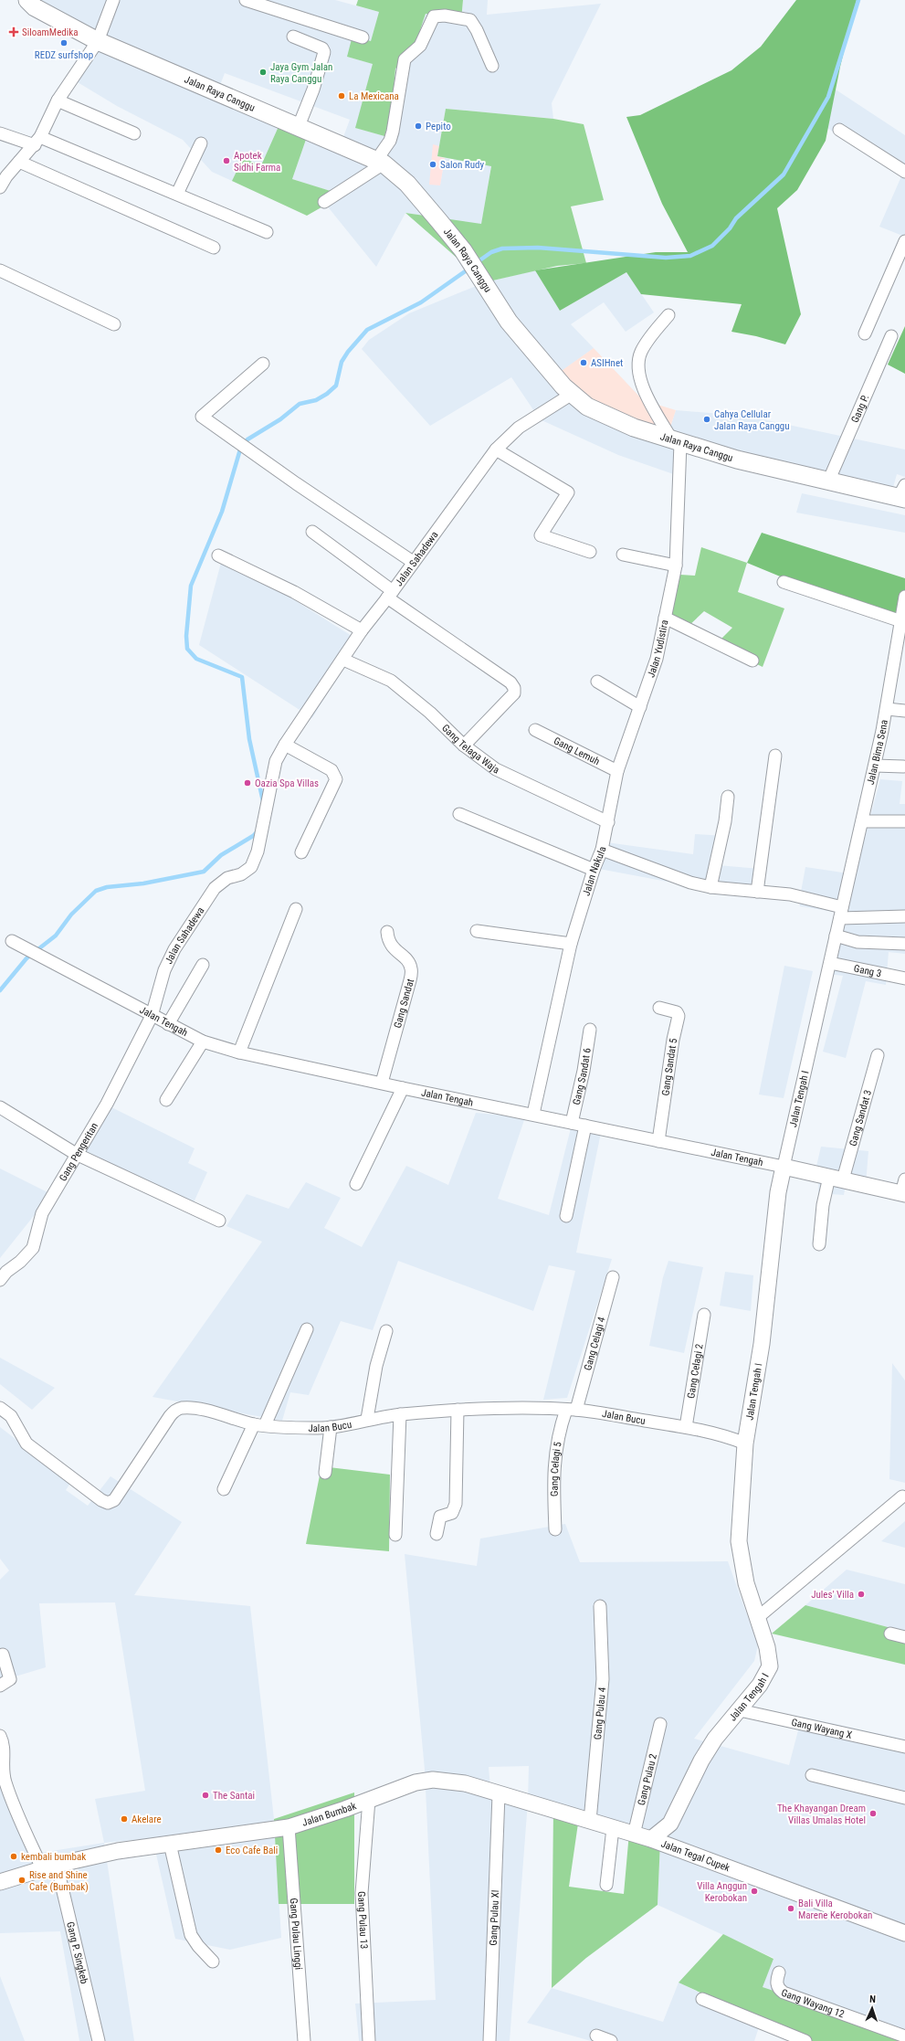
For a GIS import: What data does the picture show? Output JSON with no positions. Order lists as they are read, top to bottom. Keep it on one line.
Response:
{"streets":{"main road":["Jalan Raya Canggu"],"street":["Gang P.","Jalan Sahadewa","Jalan Yudistira","Gang Telaga Waja","Gang Lemuh","Jalan Bima Sena","Jalan Nakula","Gang 3","Gang Sandat","Jalan Tengah","Gang Sandat 5","Gang Sandat 6","Jalan Tengah I","Gang Sandat 3","Gang Pengeritan","Gang Celagi 4","Gang Celagi 2","Jalan Bucu","Gang Celagi 5","Gang Pulau 4","Gang Wayang X","Gang Pulau 2","Jalan Bumbak","Jalan Tegal Cupek","Gang Pulau XI","Gang Pulau 13","Gang Pulau Linggi","Gang P. Singkeb","Gang Wayang 12"]},"crossings":[["Jalan Raya Canggu","Gang P."],["Jalan Raya Canggu","Jalan Sahadewa"],["Jalan Raya Canggu","Jalan Yudistira"],["Jalan Sahadewa","Gang Telaga Waja"],["Jalan Sahadewa","Jalan Tengah"],["Jalan Sahadewa","Gang Pengeritan"],["Jalan Yudistira","Gang Telaga Waja"],["Jalan Yudistira","Gang Lemuh"],["Jalan Yudistira","Jalan Nakula"],["Jalan Bima Sena","Jalan Nakula"],["Jalan Bima Sena","Jalan Tengah I"],["Jalan Nakula","Jalan Tengah"],["Jalan Nakula","Jalan Tengah I"],["Gang 3","Jalan Tengah I"],["Gang Sandat","Jalan Tengah"],["Jalan Tengah","Gang Sandat 5"],["Jalan Tengah","Gang Sandat 6"],["Jalan Tengah","Jalan Tengah I"],["Jalan Tengah","Gang Sandat 3"],["Jalan Tengah","Gang Pengeritan"],["Jalan Tengah I","Jalan Bucu"],["Jalan Tengah I","Gang Wayang X"],["Jalan Tengah I","Jalan Bumbak"],["Jalan Tengah I","Jalan Tegal Cupek"],["Gang Celagi 4","Jalan Bucu"],["Gang Celagi 4","Gang Celagi 5"],["Gang Celagi 2","Jalan Bucu"],["Jalan Bucu","Gang Celagi 5"],["Gang Pulau 4","Jalan Bumbak"],["Gang Pulau 2","Jalan Bumbak"],["Jalan Bumbak","Jalan Tegal Cupek"],["Jalan Bumbak","Gang Pulau XI"],["Jalan Bumbak","Gang Pulau 13"],["Jalan Bumbak","Gang Pulau Linggi"],["Jalan Bumbak","Gang P. Singkeb"]],"places":{"health":["SiloamMedika"],"other":["REDZ surfshop","Jaya Gym Jalan Raya Canggu","La Mexicana","Pepito","Apotek Sidhi Farma","Salon Rudy","ASIHnet","Cahya Cellular Jalan Raya Canggu","Oazia Spa Villas","Jules' Villa","The Santai","The Khayangan Dream Villas Umalas Hotel","Akelare","Eco Cafe Bali","kembali bumbak","Rise and Shine Cafe (Bumbak)","Villa Anggun Kerobokan","Bali Villa Marene Kerobokan"]},"north":"top"}
